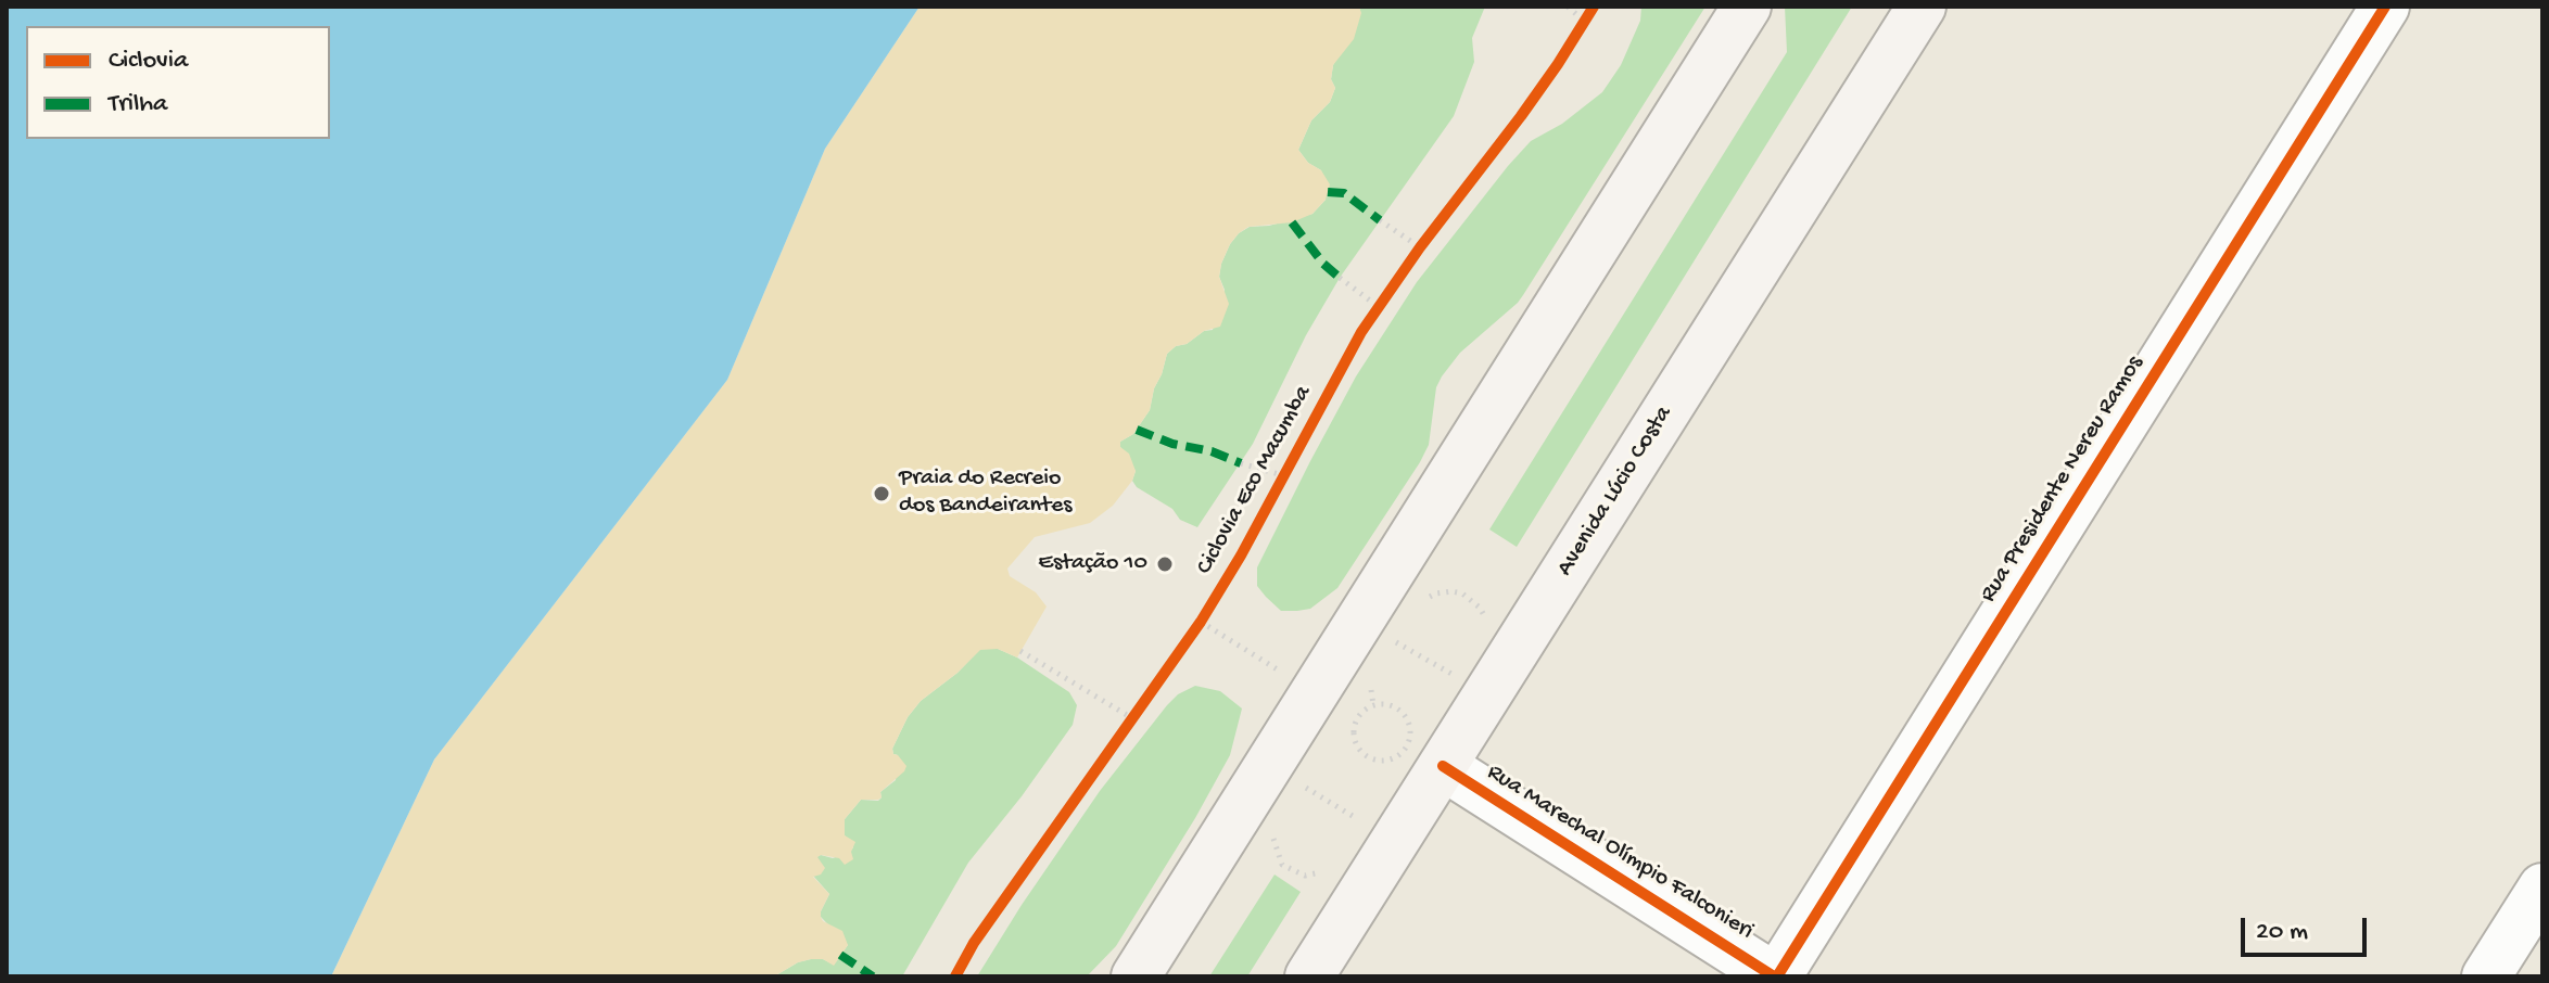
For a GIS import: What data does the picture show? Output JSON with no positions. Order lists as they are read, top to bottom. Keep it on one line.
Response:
{"streets":{"main road":["Avenida Lúcio Costa"],"street":["Rua Presidente Nereu Ramos","Rua Marechal Olímpio Falconieri"],"cycle path":["Ciclovia Eco Macumba"]},"crossings":[["Rua Presidente Nereu Ramos","Rua Marechal Olímpio Falconieri"],["Avenida Lúcio Costa","Rua Marechal Olímpio Falconieri"]],"places":["Praia do Recreio dos Bandeirantes","Estação 10"],"legend":["Ciclovia","Trilha"],"scale_bar":"20 m"}
